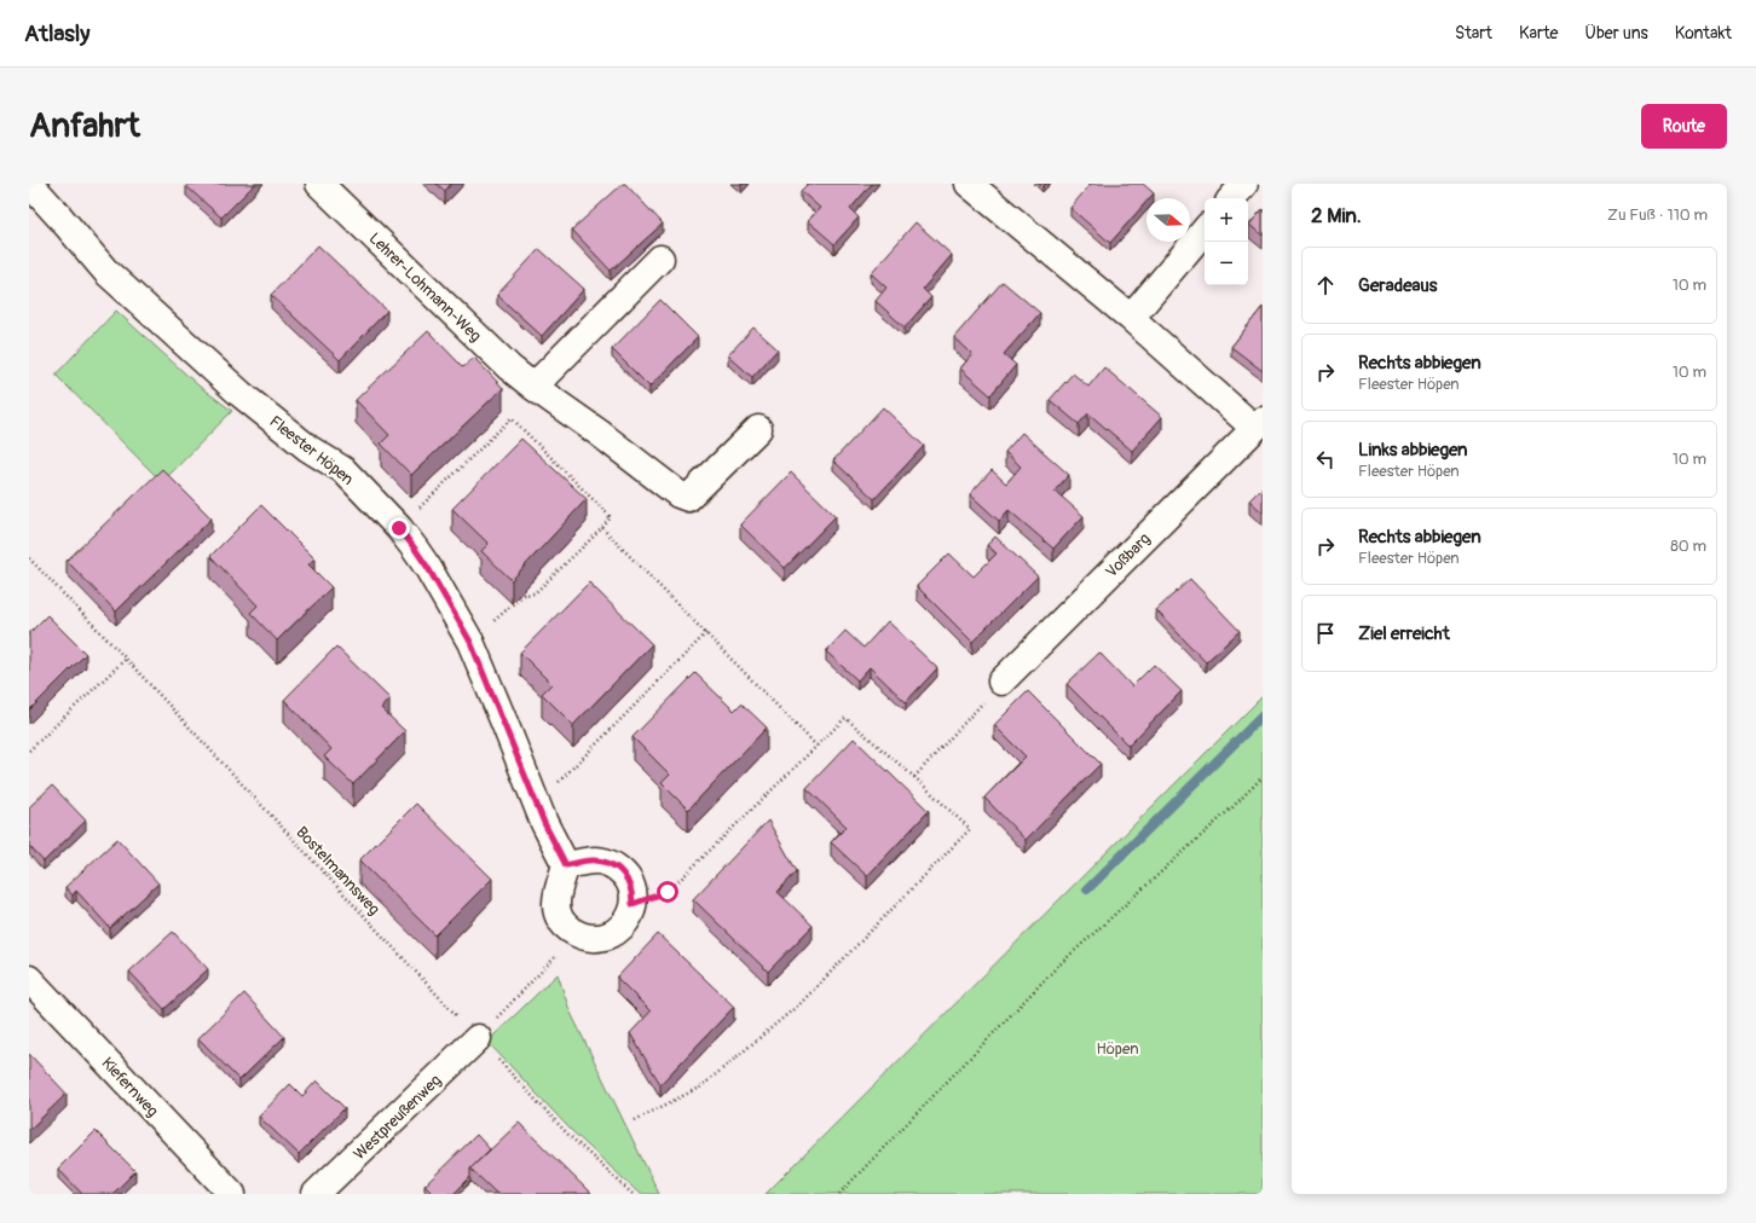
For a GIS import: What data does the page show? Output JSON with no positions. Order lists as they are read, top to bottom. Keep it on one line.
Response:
{"streets":{"street":["Lehrer-Lohmann-Weg","Fleester Höpen","Voßbarg","Kiefernweg","Westpreußenweg"],"path":["Bostelmannsweg"]},"crossings":[["Bostelmannsweg","Westpreußenweg"]],"parks":["Höpen"],"north":"right","page":{"header":"Atlasly","nav":["Start","Karte","Über uns","Kontakt"],"buttons":"Route","title":"Anfahrt","heading":["2 Min.","Zu Fuß · 110 m"],"map_buttons":["+","−"],"list":[["Geradeaus","10 m"],["Rechts abbiegen","Fleester Höpen","10 m"],["Links abbiegen","Fleester Höpen","10 m"],["Rechts abbiegen","Fleester Höpen","80 m"],"Ziel erreicht"]}}
